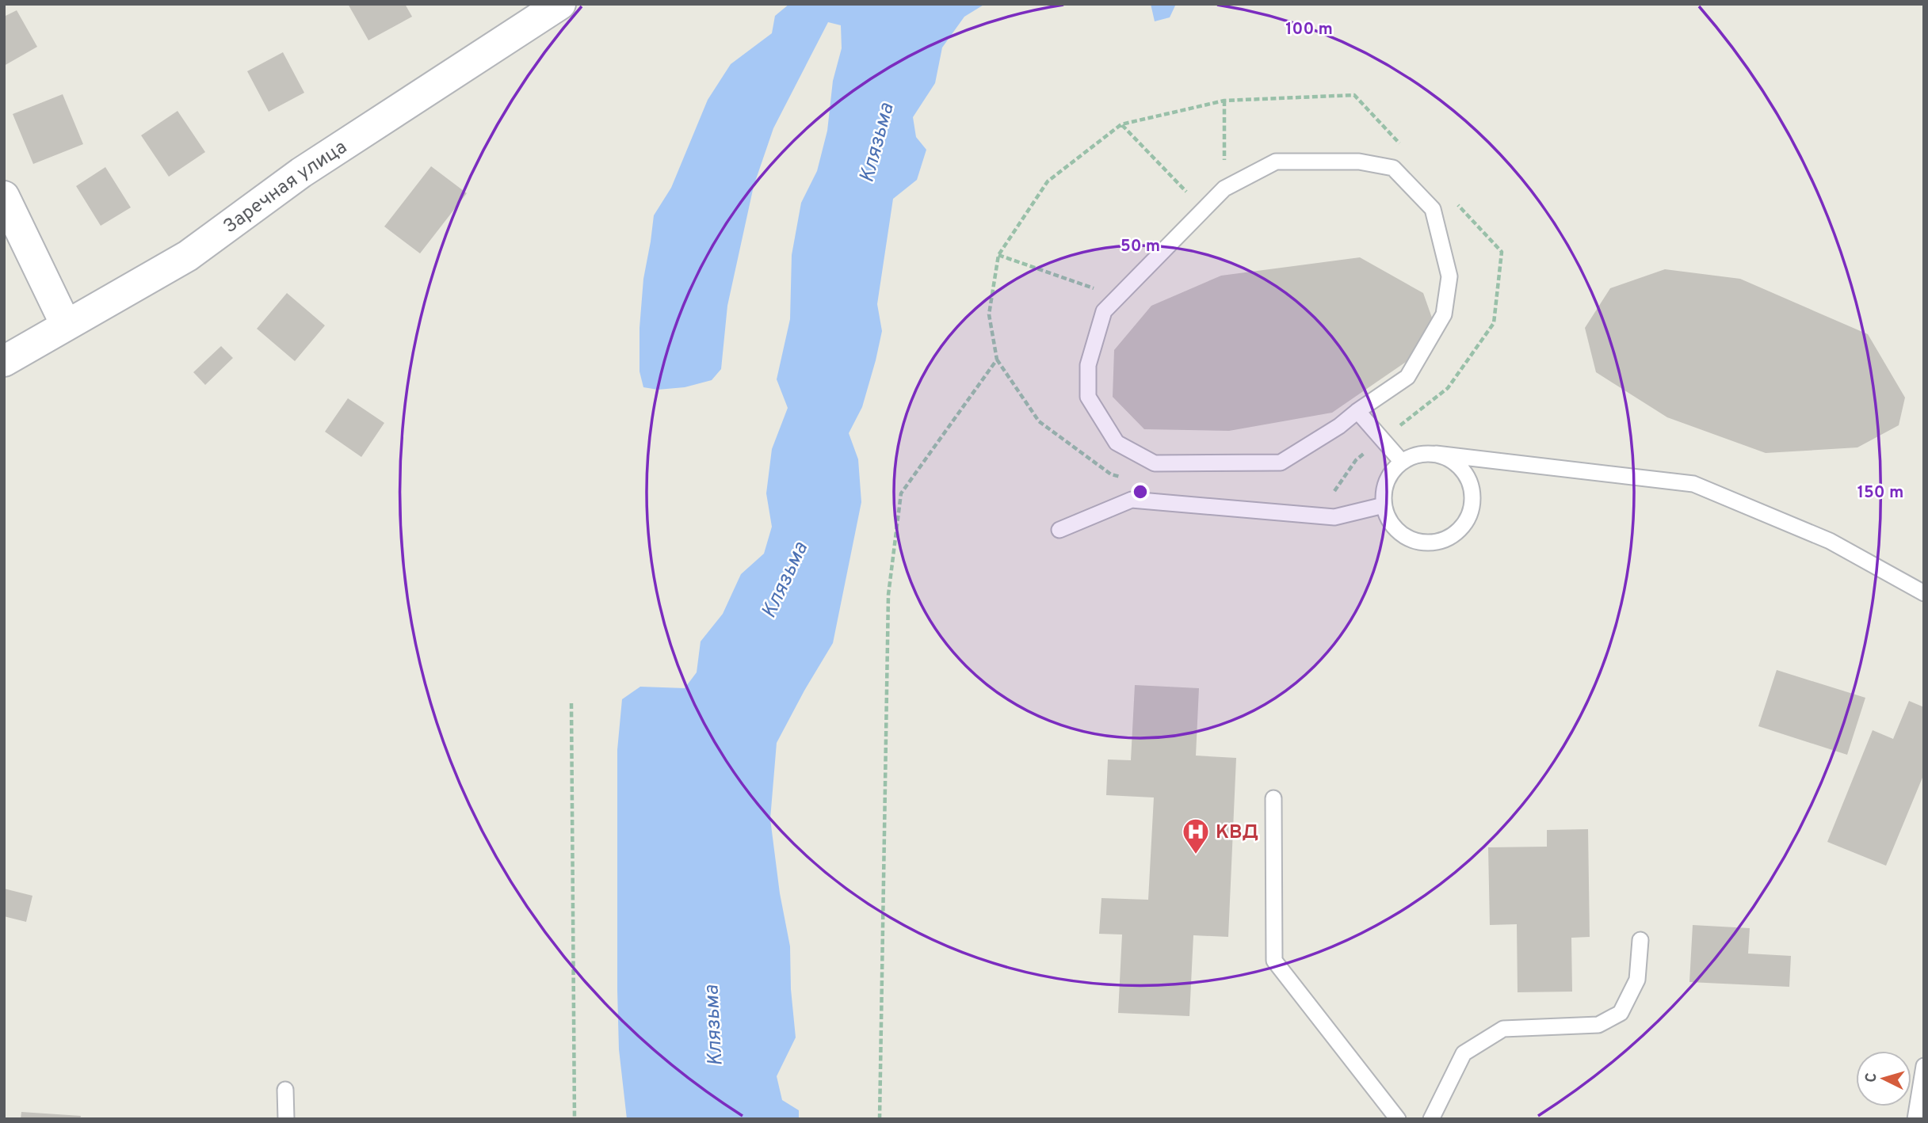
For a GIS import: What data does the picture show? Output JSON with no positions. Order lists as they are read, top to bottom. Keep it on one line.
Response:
{"streets":{"street":["Заречная улица"]},"water":["Клязьма"],"places":{"hospital":["КВД"]},"north":"left","rings":["100 m","50 m","150 m"]}
